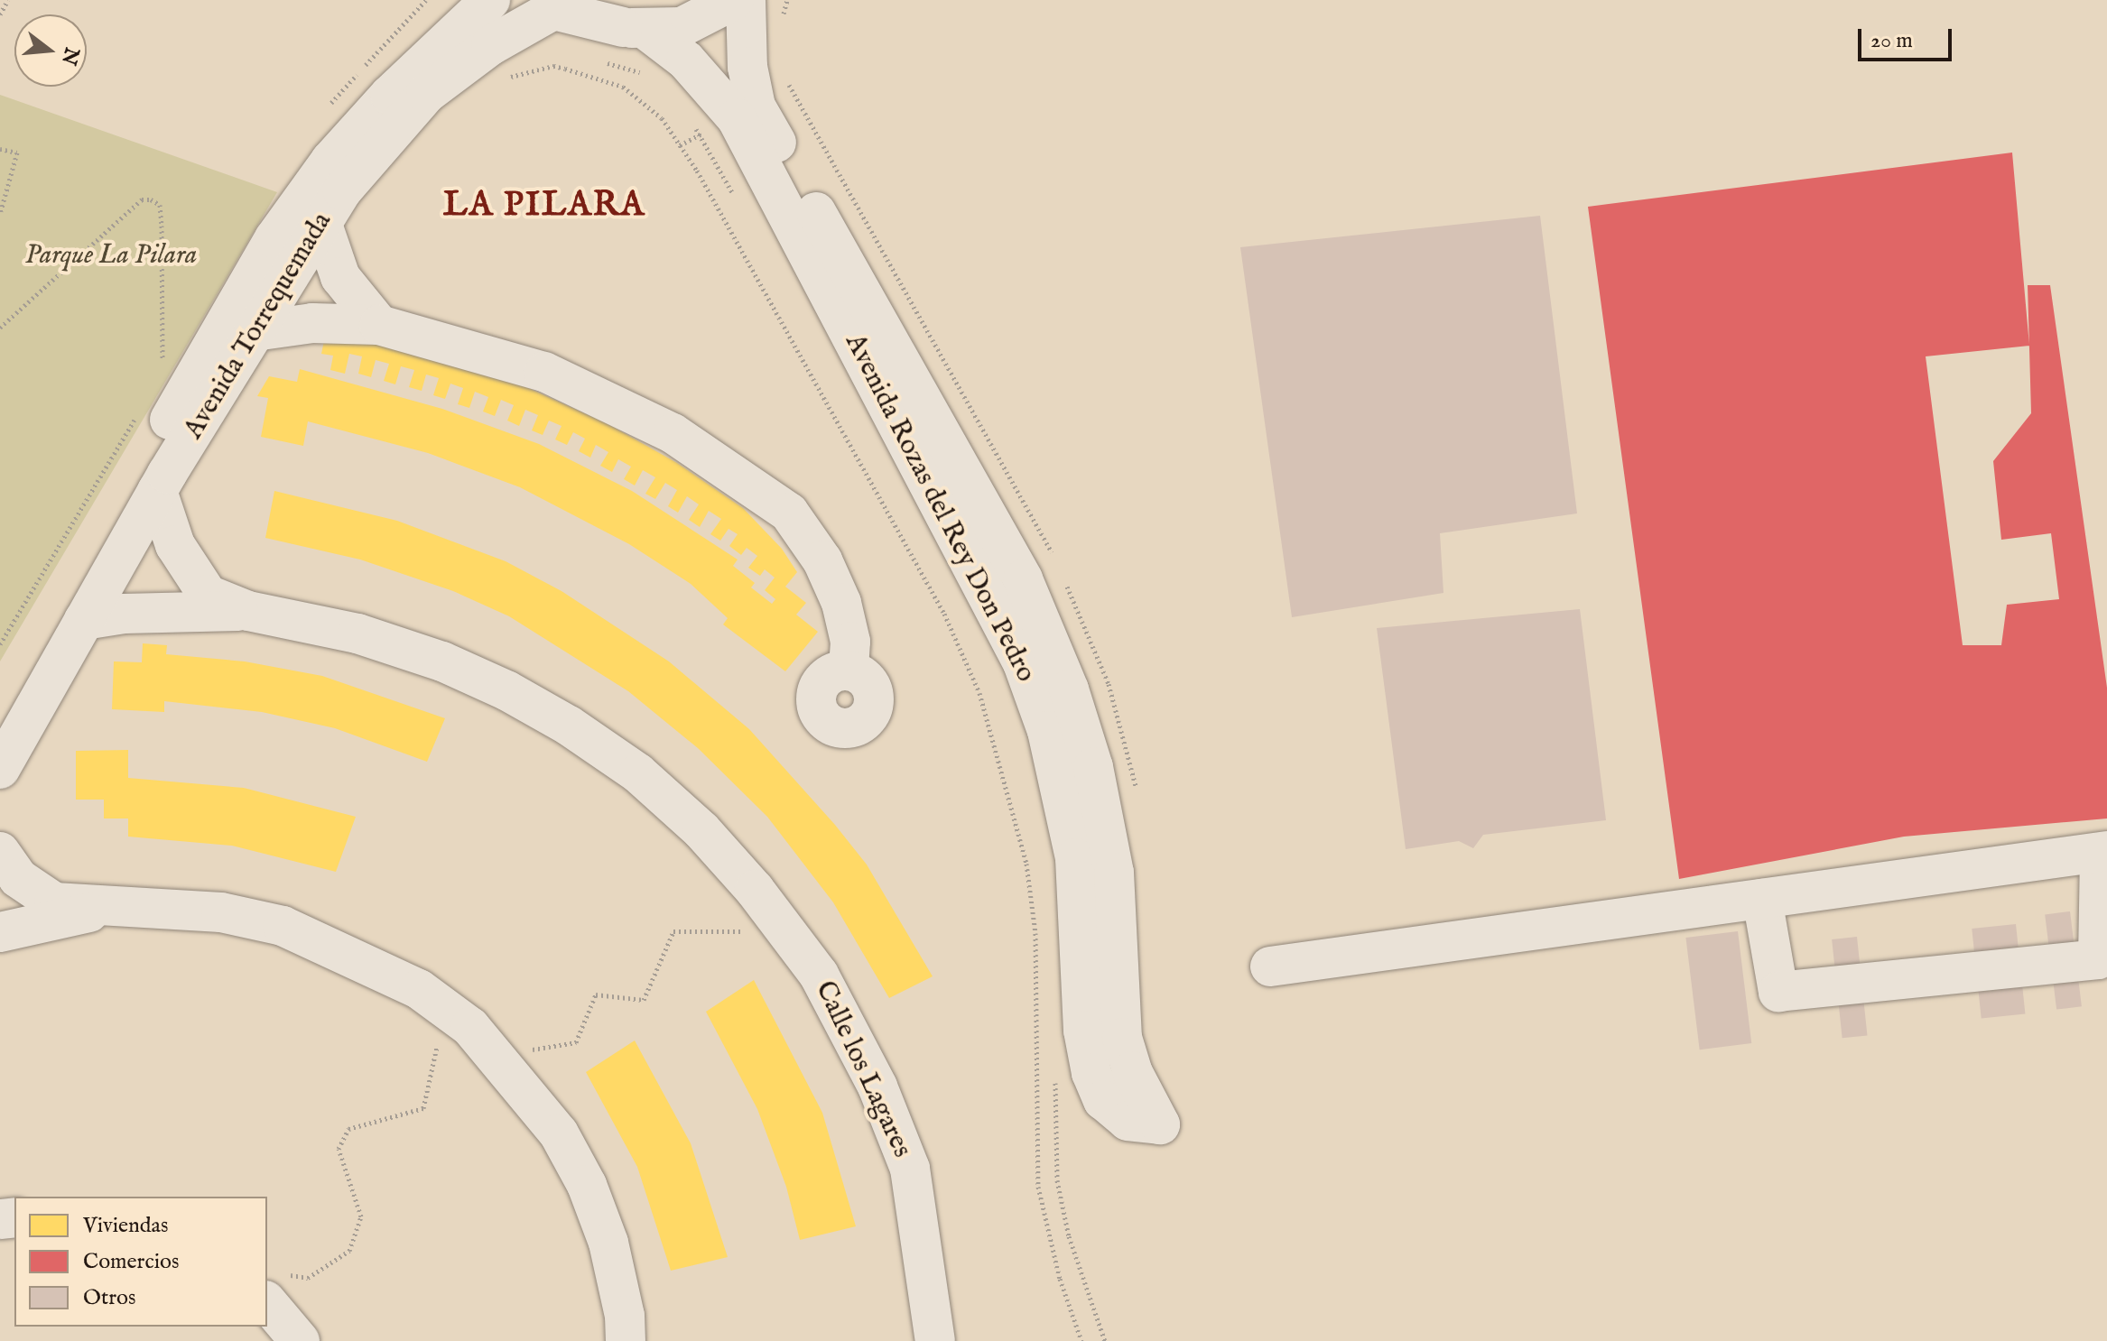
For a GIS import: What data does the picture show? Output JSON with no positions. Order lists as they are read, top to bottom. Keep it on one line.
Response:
{"streets":{"street":["Avenida Torrequemada","Avenida Rozas del Rey Don Pedro","Calle los Lagares"]},"crossings":[["Avenida Torrequemada","Avenida Rozas del Rey Don Pedro"],["Avenida Torrequemada","Calle los Lagares"]],"districts":["LA PILARA"],"parks":["Parque La Pilara"],"legend":["Viviendas","Comercios","Otros"],"scale_bar":"20 m","north":"right"}
